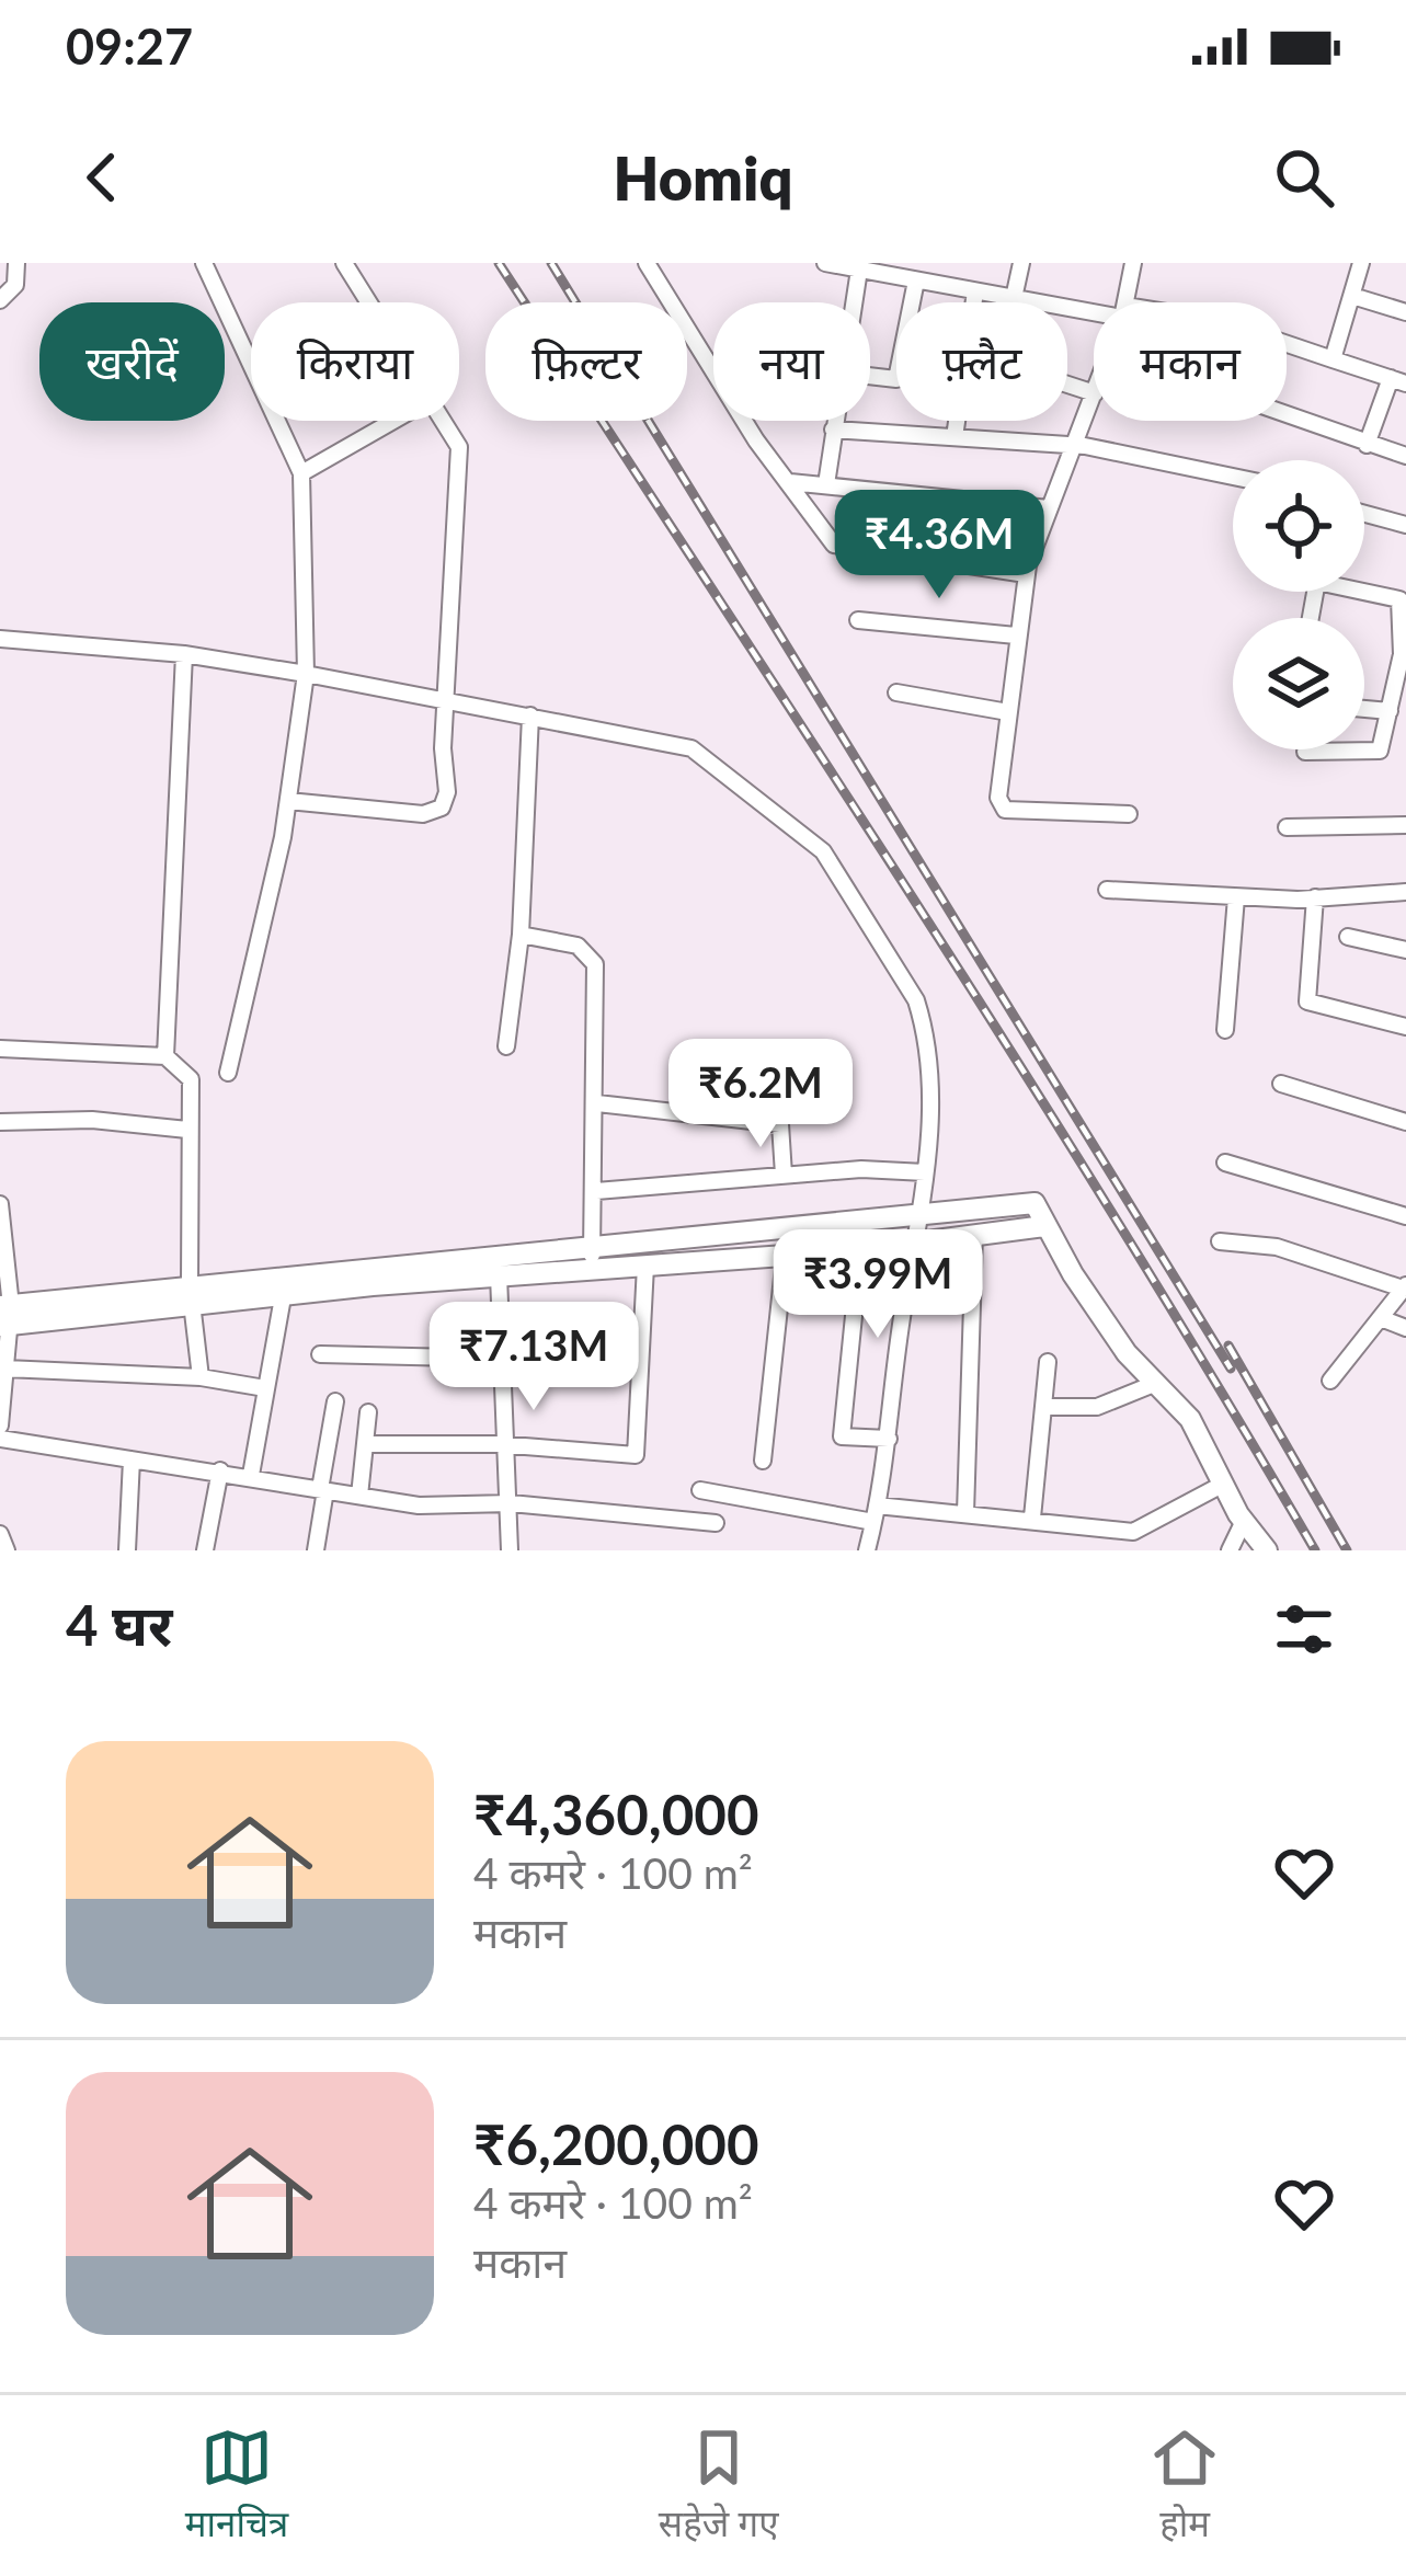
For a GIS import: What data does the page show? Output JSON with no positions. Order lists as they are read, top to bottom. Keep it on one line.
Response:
{"page":{"status":"09:27","header":"Homiq","chip":["खरीदें","किराया","फ़िल्टर","नया","फ़्लैट","मकान"],"price":["₹4.36M","₹6.2M","₹3.99M","₹7.13M"],"heading":"4 घर","list":[{"name":"₹4,360,000","note":"4 कमरे · 100 m² · मकान"},{"name":"₹6,200,000","note":"4 कमरे · 100 m² · मकान"}],"tabs":["मानचित्र","सहेजे गए","होम"]}}
